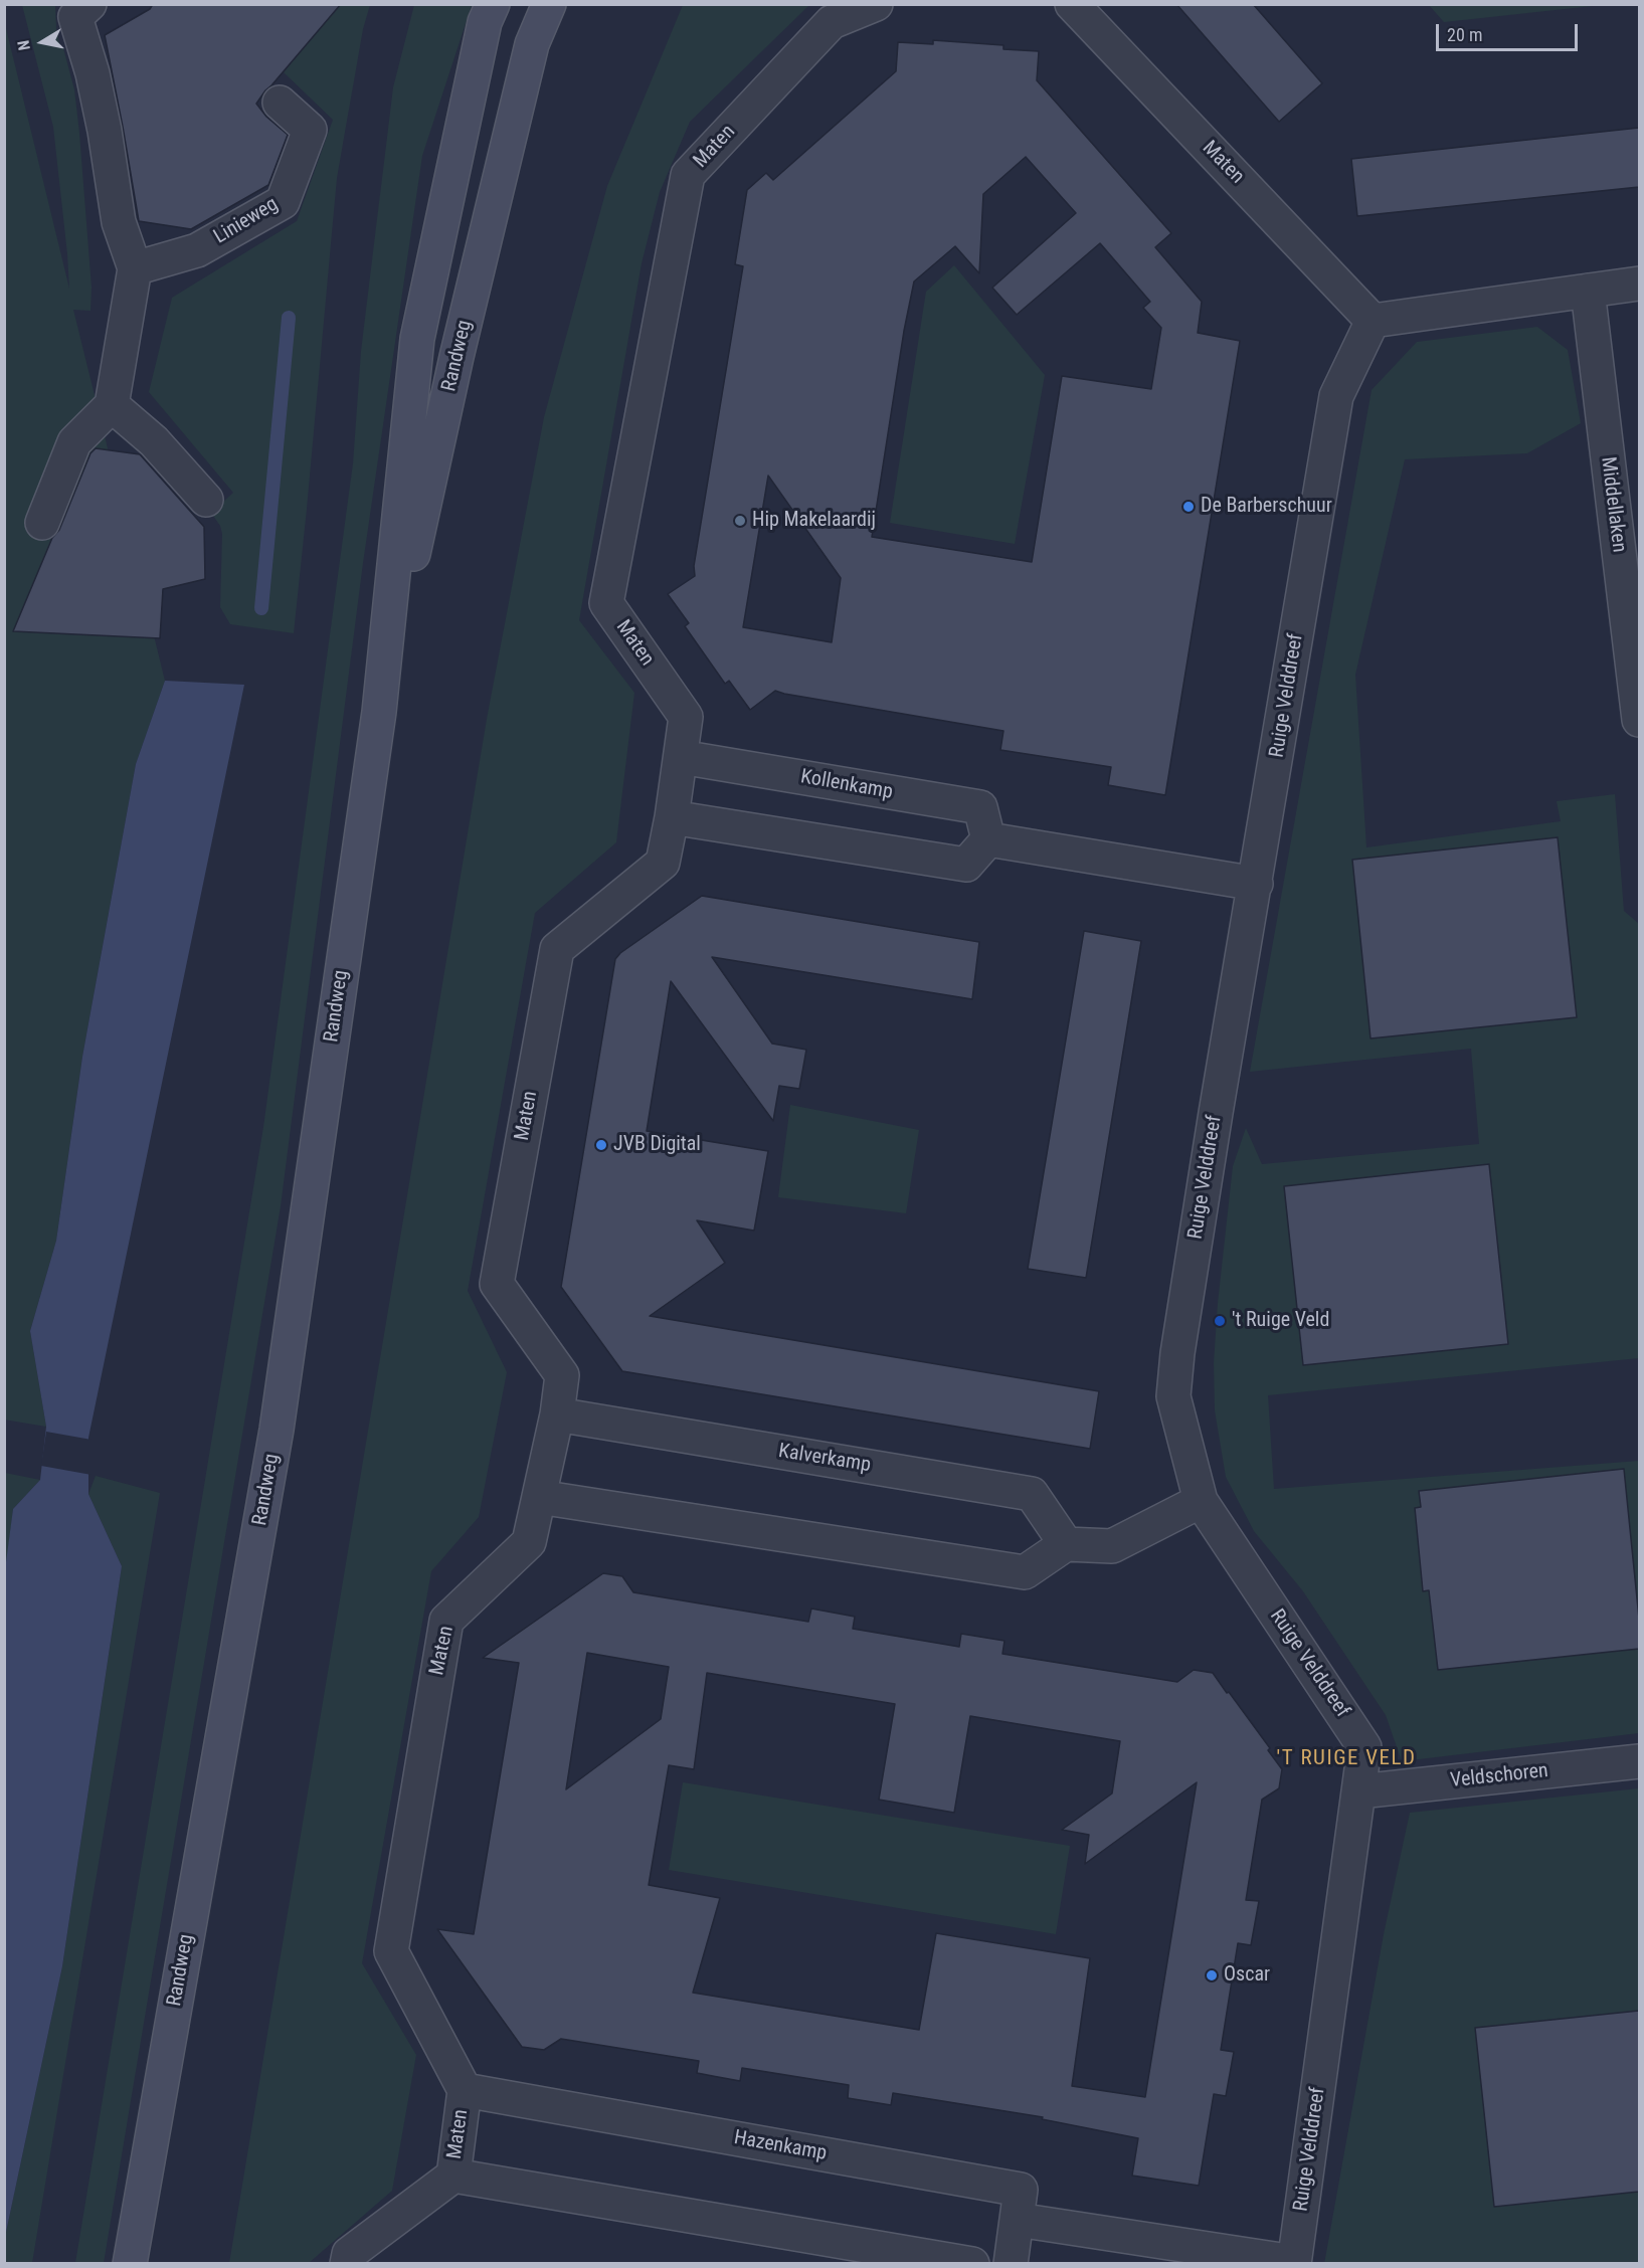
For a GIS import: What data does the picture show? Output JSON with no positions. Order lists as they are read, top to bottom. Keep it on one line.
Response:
{"streets":{"main road":["Randweg"],"street":["Maten","Linieweg","Middellaken","Ruige Velddreef","Kollenkamp","Kalverkamp","Veldschoren","Hazenkamp"]},"crossings":[["Maten","Ruige Velddreef"],["Maten","Kollenkamp"],["Maten","Kalverkamp"],["Maten","Hazenkamp"],["Ruige Velddreef","Veldschoren"],["Ruige Velddreef","Hazenkamp"]],"districts":["'T RUIGE VELD"],"places":["De Barberschuur","Hip Makelaardij","JVB Digital","'t Ruige Veld","Oscar"],"scale_bar":"20 m","north":"left"}
